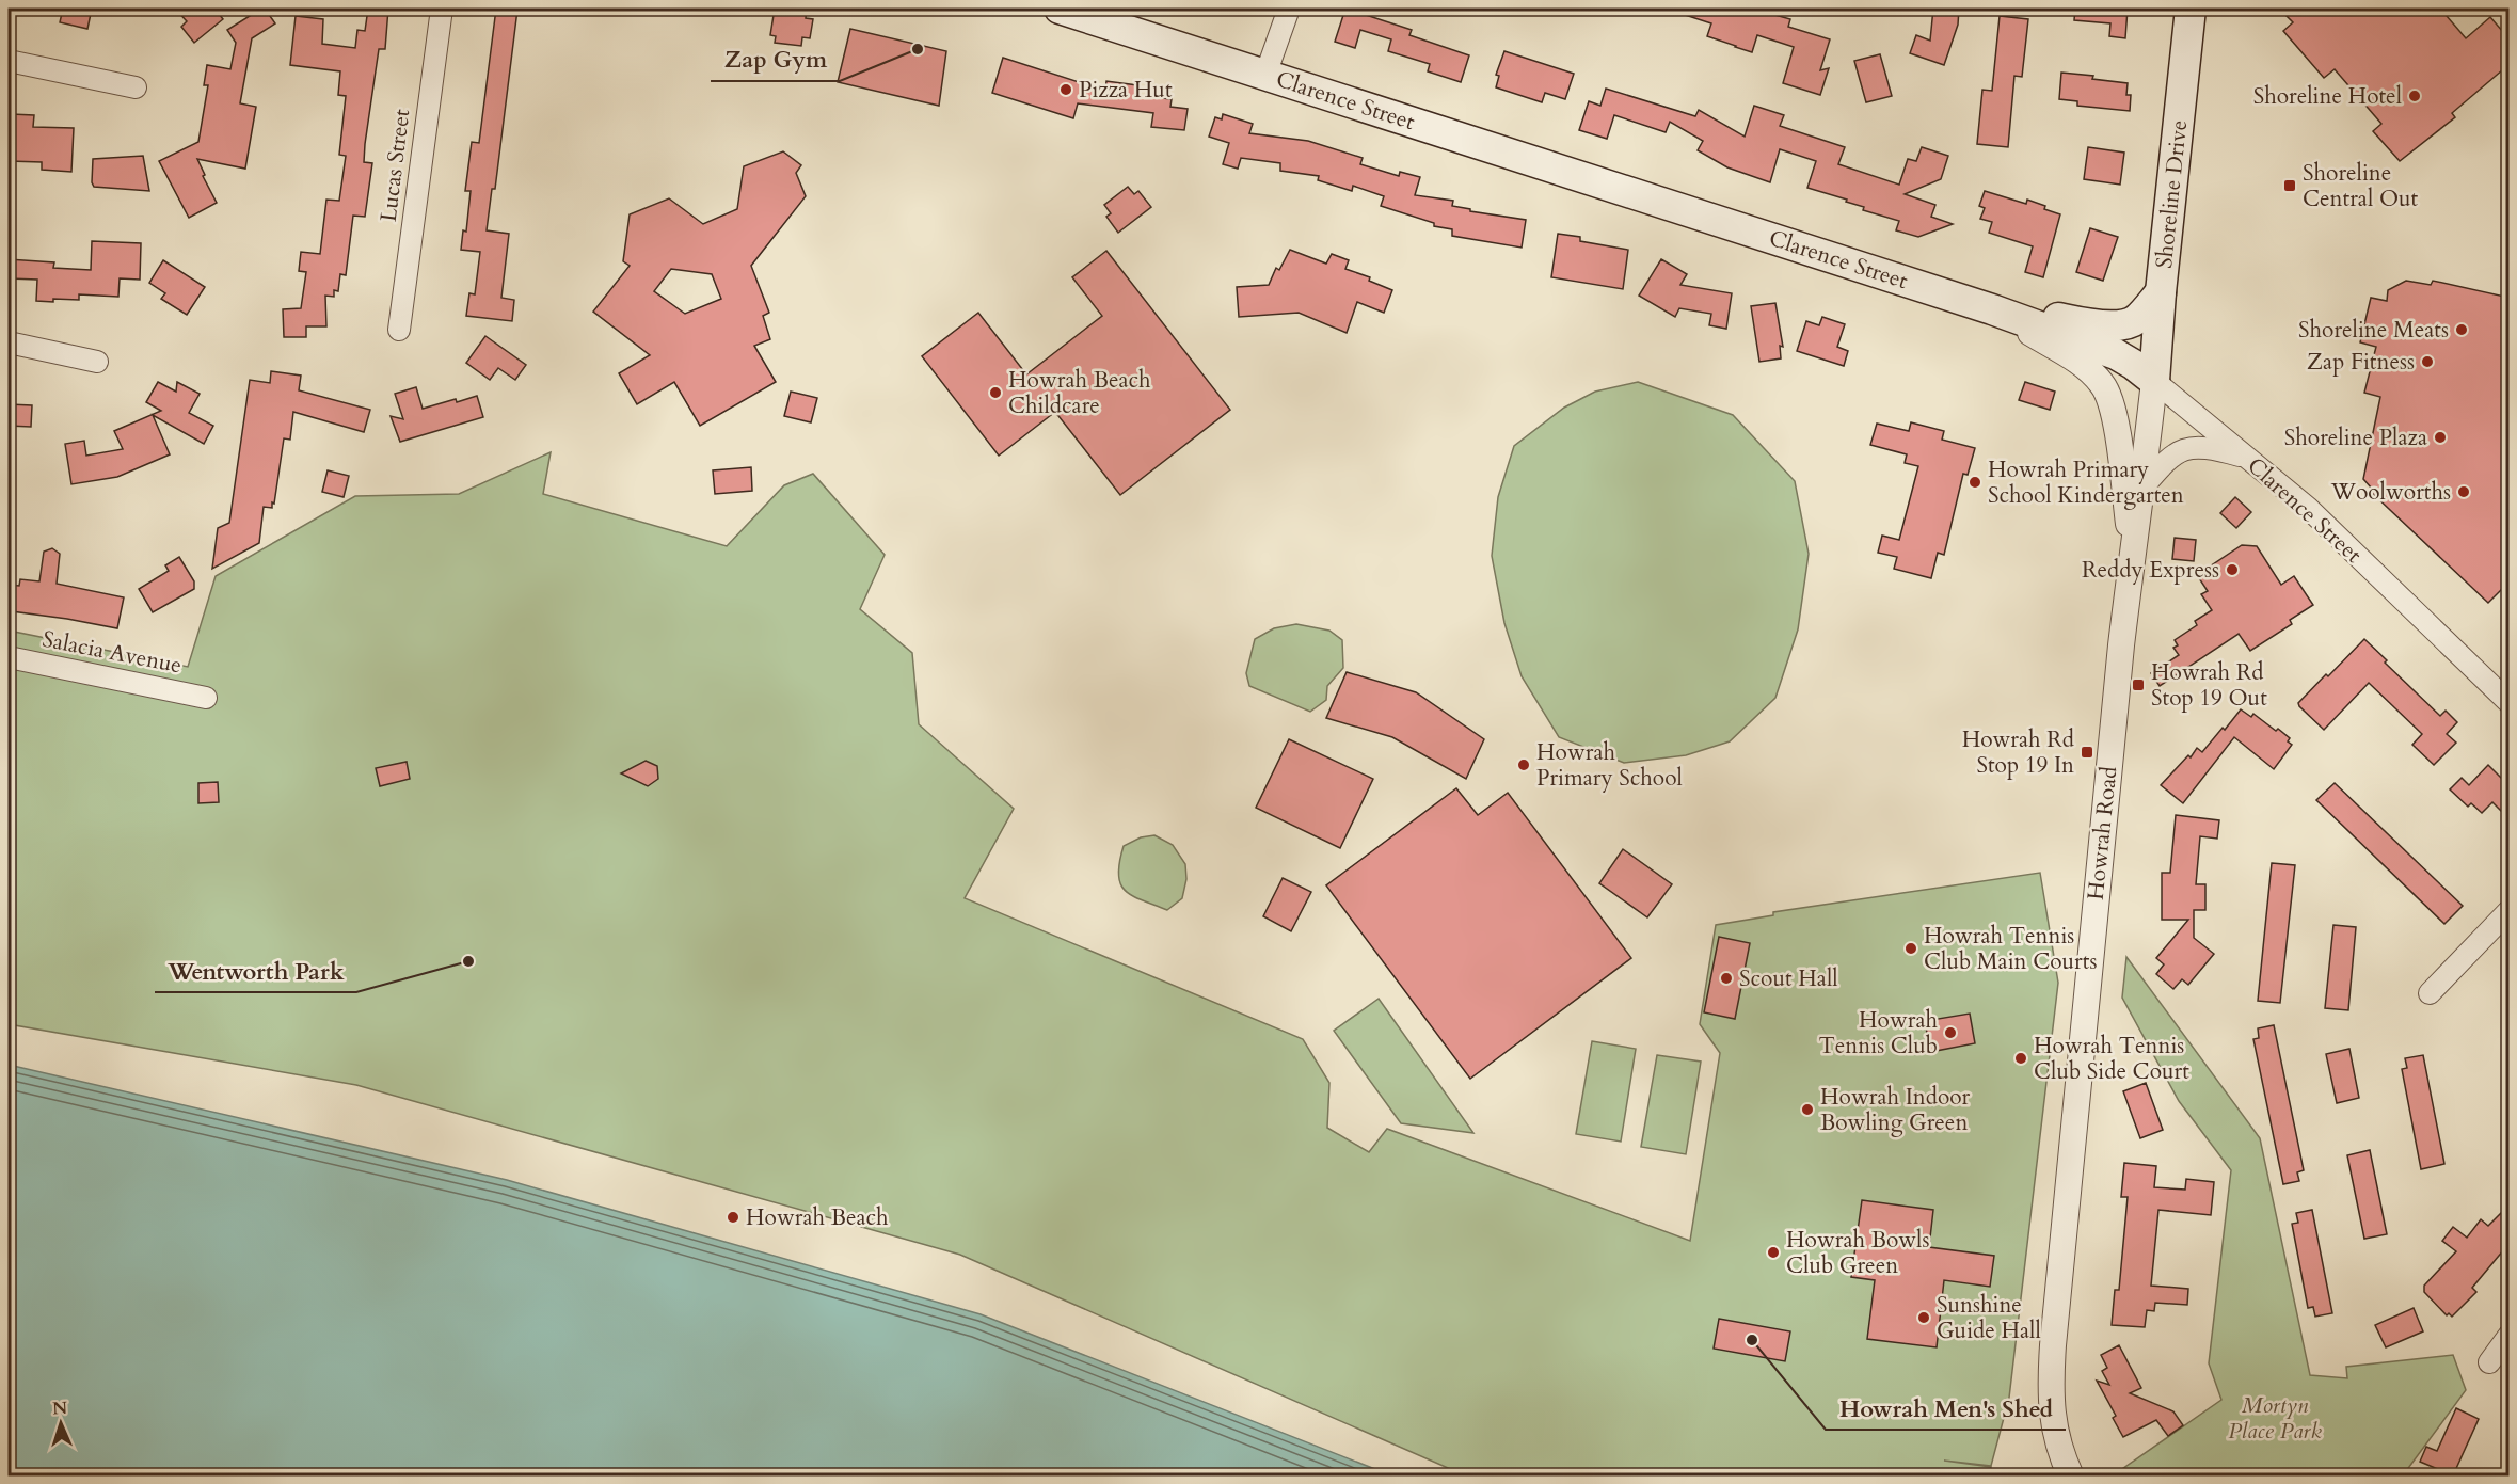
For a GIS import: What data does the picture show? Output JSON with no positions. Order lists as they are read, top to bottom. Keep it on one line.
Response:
{"streets":{"main road":["Clarence Street","Shoreline Drive"],"street":["Lucas Street","Salacia Avenue","Howrah Road"]},"crossings":[["Clarence Street","Shoreline Drive"],["Clarence Street","Howrah Road"],["Shoreline Drive","Howrah Road"]],"parks":["Mortyn Place Park"],"places":{"other":["Zap Gym","Pizza Hut","Shoreline Hotel","Shoreline Meats","Zap Fitness","Howrah Beach Childcare","Shoreline Plaza","Howrah Primary School Kindergarten","Woolworths","Reddy Express","Howrah Primary School","Howrah Tennis Club Main Courts","Wentworth Park","Scout Hall","Howrah Tennis Club","Howrah Tennis Club Side Court","Howrah Indoor Bowling Green","Howrah Beach","Howrah Bowls Club Green","Sunshine Guide Hall","Howrah Men's Shed"],"transit":["Shoreline Central Out","Howrah Rd Stop 19 Out","Howrah Rd Stop 19 In"]},"north":"top"}
